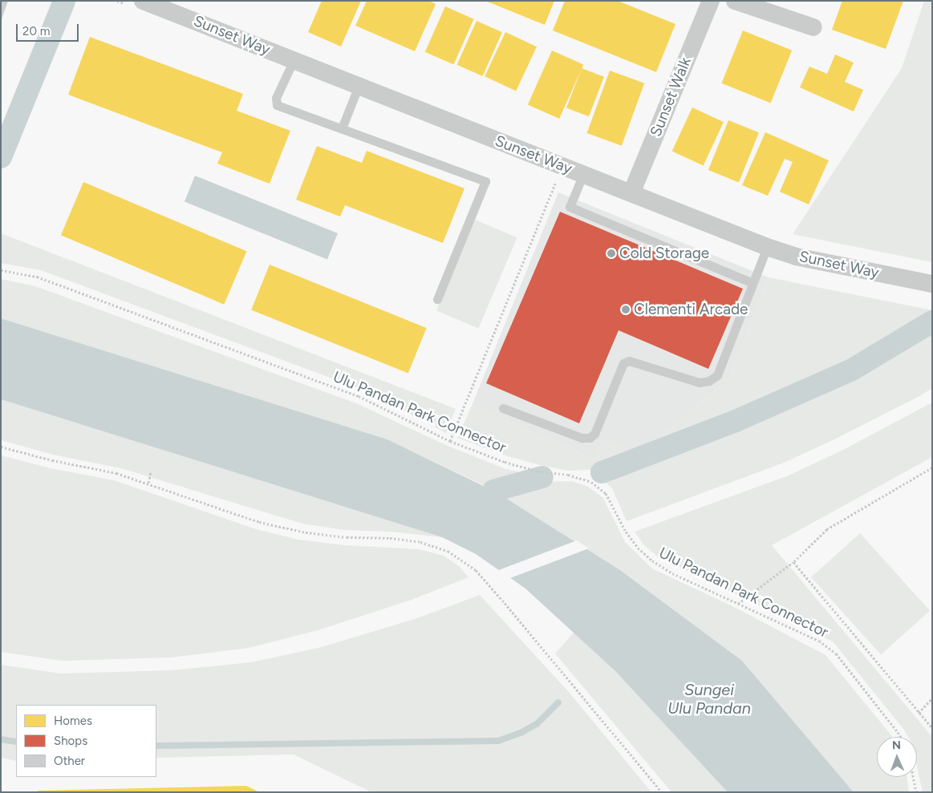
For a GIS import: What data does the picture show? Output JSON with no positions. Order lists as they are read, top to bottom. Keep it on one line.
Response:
{"streets":{"street":["Sunset Way","Sunset Walk"],"path":["Ulu Pandan Park Connector"]},"crossings":[["Sunset Way","Sunset Walk"]],"water":["Sungei Ulu Pandan"],"places":["Cold Storage","Clementi Arcade"],"legend":["Homes","Shops","Other"],"scale_bar":"20 m","north":"top"}
